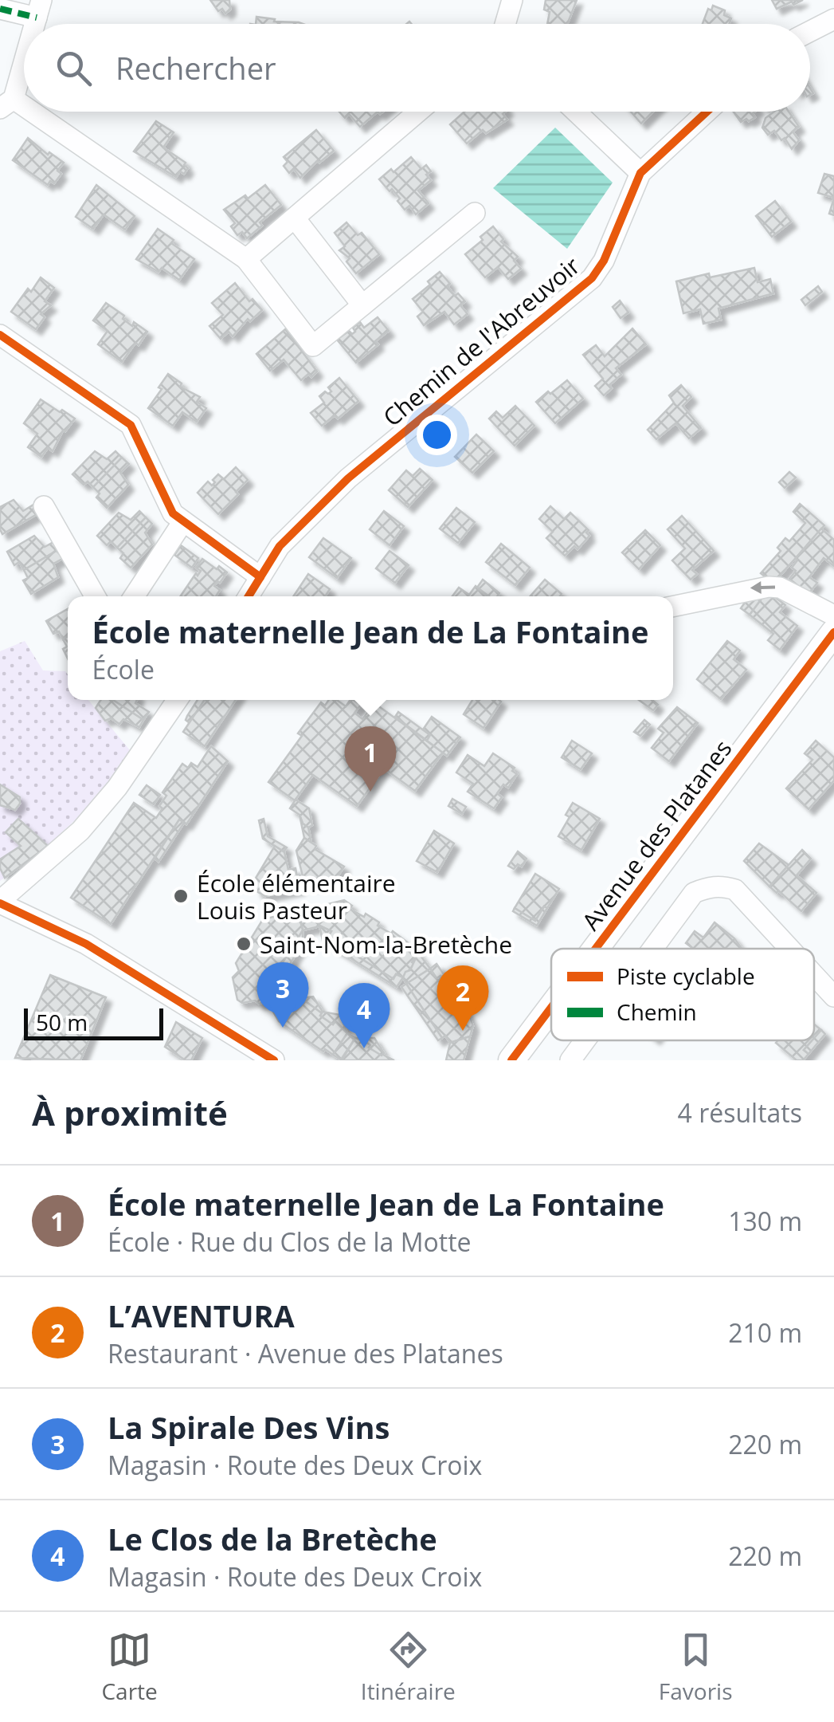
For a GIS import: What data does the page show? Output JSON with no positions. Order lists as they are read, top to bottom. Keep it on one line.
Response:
{"streets":{"street":["Chemin de l'Abreuvoir","Avenue des Platanes"]},"places":["École élémentaire Louis Pasteur","Saint-Nom-la-Bretèche"],"legend":["Piste cyclable","Chemin"],"scale_bar":"50 m","page":{"search":"Rechercher","popup":["École maternelle Jean de La Fontaine","École"],"pins":["1","3","2","4"],"scale":"50 m","heading":["À proximité","4 résultats"],"list":[{"mark":"1","name":"École maternelle Jean de La Fontaine","note":"École · Rue du Clos de la Motte","value":"130 m"},{"mark":"2","name":"L’AVENTURA","note":"Restaurant · Avenue des Platanes","value":"210 m"},{"mark":"3","name":"La Spirale Des Vins","note":"Magasin · Route des Deux Croix","value":"220 m"},{"mark":"4","name":"Le Clos de la Bretèche","note":"Magasin · Route des Deux Croix","value":"220 m"}],"nav":["Carte","Itinéraire","Favoris"]}}
